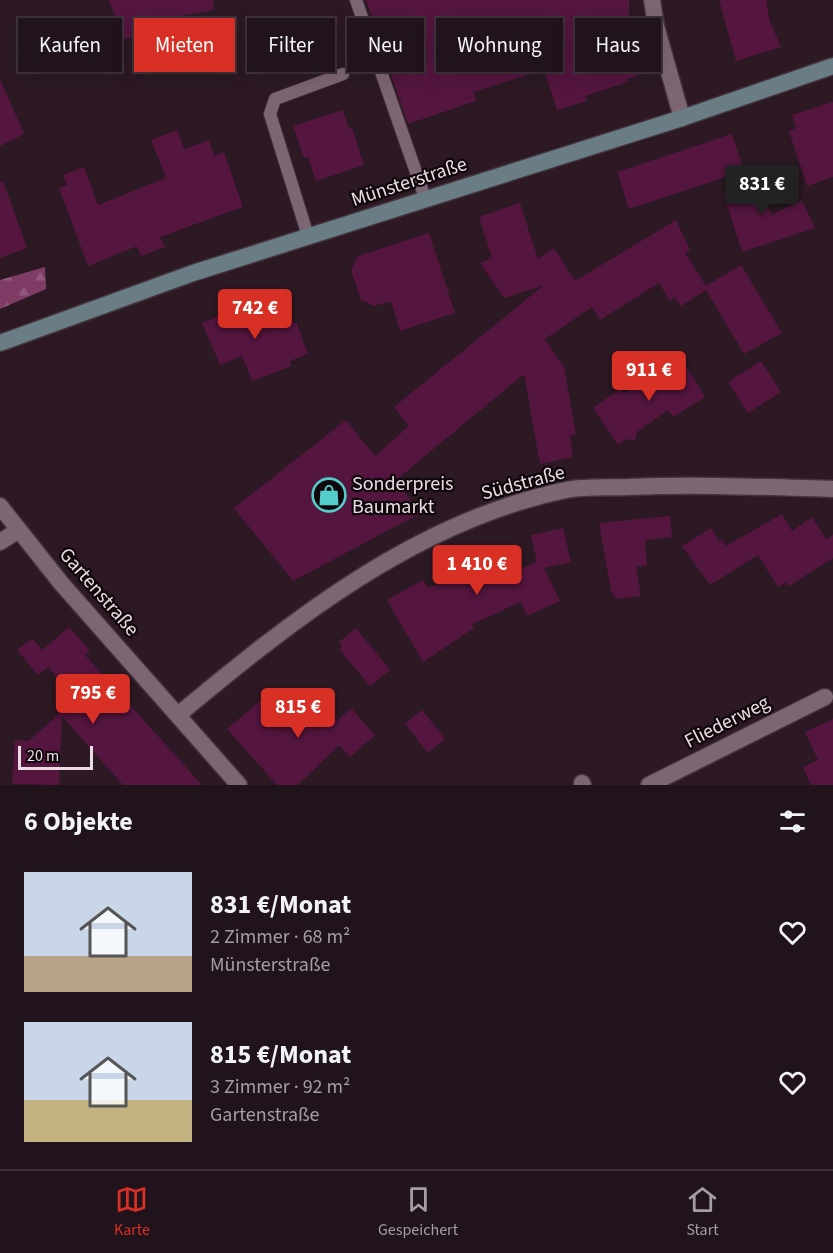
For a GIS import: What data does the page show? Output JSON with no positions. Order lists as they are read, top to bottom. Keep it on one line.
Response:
{"streets":{"main road":["Münsterstraße"],"street":["Südstraße","Gartenstraße","Fliederweg"]},"crossings":[["Südstraße","Gartenstraße"]],"places":{"shop":["Sonderpreis Baumarkt"]},"scale_bar":"20 m","page":{"chip":["Kaufen","Mieten","Filter","Neu","Wohnung","Haus"],"price":["831 €","742 €","911 €","1 410 €","795 €","815 €"],"scale":"20 m","heading":"6 Objekte","list":[{"name":"831 €/Monat","note":"2 Zimmer · 68 m² · Münsterstraße"},{"name":"815 €/Monat","note":"3 Zimmer · 92 m² · Gartenstraße"}],"tabs":["Karte","Gespeichert","Start"]}}
